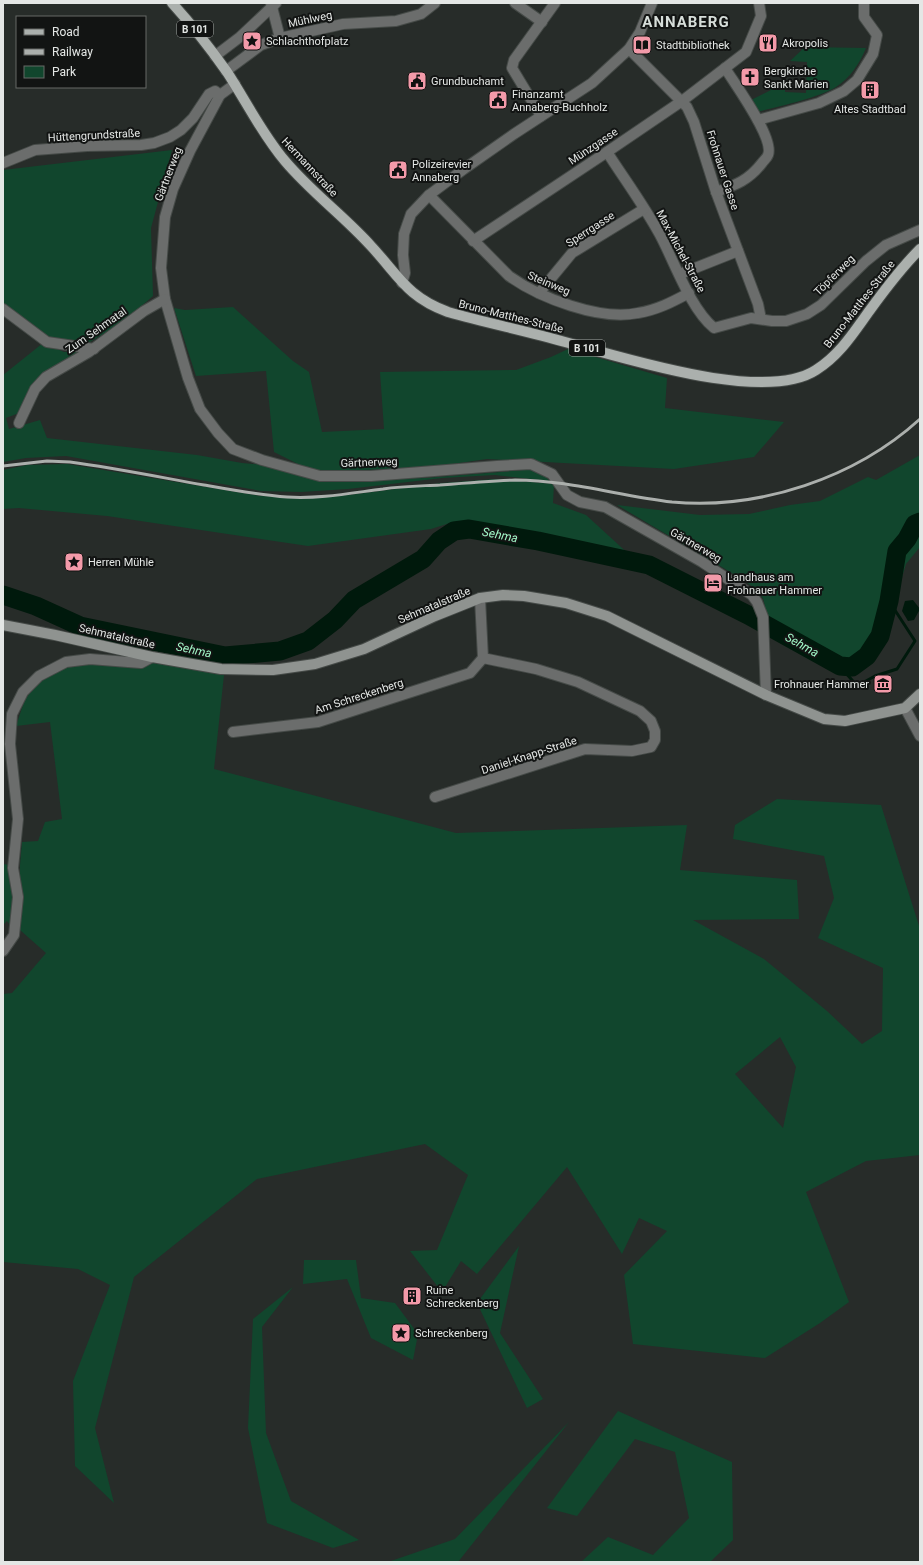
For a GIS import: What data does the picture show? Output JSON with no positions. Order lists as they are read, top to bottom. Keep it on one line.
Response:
{"streets":{"main road":["B 101","Hermannstraße","Bruno-Matthes-Straße","Sehmatalstraße"],"street":["Mühlweg","Hüttengrundstraße","Münzgasse","Frohnauer Gasse","Gärtnerweg","Sperrgasse","Max-Michel-Straße","Töpferweg","Steinweg","Zum Sehmatal","Am Schreckenberg","Daniel-Knapp-Straße"]},"crossings":[["B 101","Hermannstraße"],["Hüttengrundstraße","Hermannstraße"],["Hüttengrundstraße","Gärtnerweg"],["Münzgasse","Frohnauer Gasse"],["Münzgasse","Max-Michel-Straße"],["Münzgasse","Steinweg"],["Hermannstraße","Bruno-Matthes-Straße"],["Frohnauer Gasse","Max-Michel-Straße"],["Frohnauer Gasse","Töpferweg"],["Gärtnerweg","Zum Sehmatal"],["Gärtnerweg","Sehmatalstraße"],["Sperrgasse","Max-Michel-Straße"],["Sperrgasse","Steinweg"],["Max-Michel-Straße","Töpferweg"],["Max-Michel-Straße","Steinweg"],["Am Schreckenberg","Daniel-Knapp-Straße"]],"districts":["ANNABERG"],"water":["Sehma"],"places":{"place":["Schlachthofplatz","Herren Mühle","Schreckenberg"],"restaurant":["Akropolis"],"library":["Stadtbibliothek"],"church":["Bergkirche Sankt Marien"],"public building":["Grundbuchamt","Finanzamt Annaberg-Buchholz","Polizeirevier Annaberg"],"building":["Altes Stadtbad","Ruine Schreckenberg"],"hotel":["Landhaus am Frohnauer Hammer"],"museum":["Frohnauer Hammer"]},"legend":["Road","Railway","Park"]}
